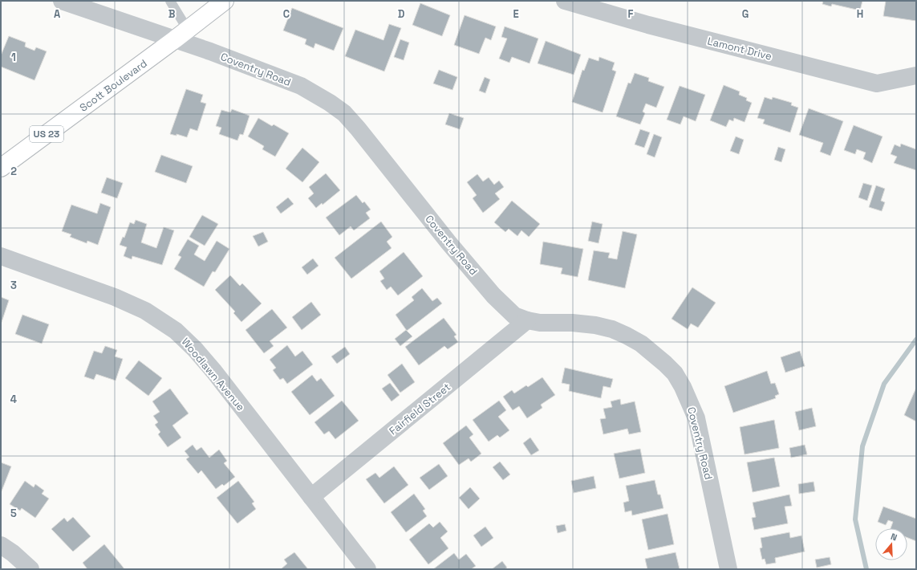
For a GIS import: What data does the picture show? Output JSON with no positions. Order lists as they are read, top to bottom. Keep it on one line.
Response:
{"streets":{"highway":["Scott Boulevard","US 23"],"street":["Lamont Drive","Coventry Road","Woodlawn Avenue","Fairfield Street"]},"crossings":[["Coventry Road","Scott Boulevard"],["Coventry Road","Fairfield Street"],["Woodlawn Avenue","Fairfield Street"]],"north":"top","grid":{"columns":["A","B","C","D","E","F","G","H"],"rows":["1","2","3","4","5"]}}
